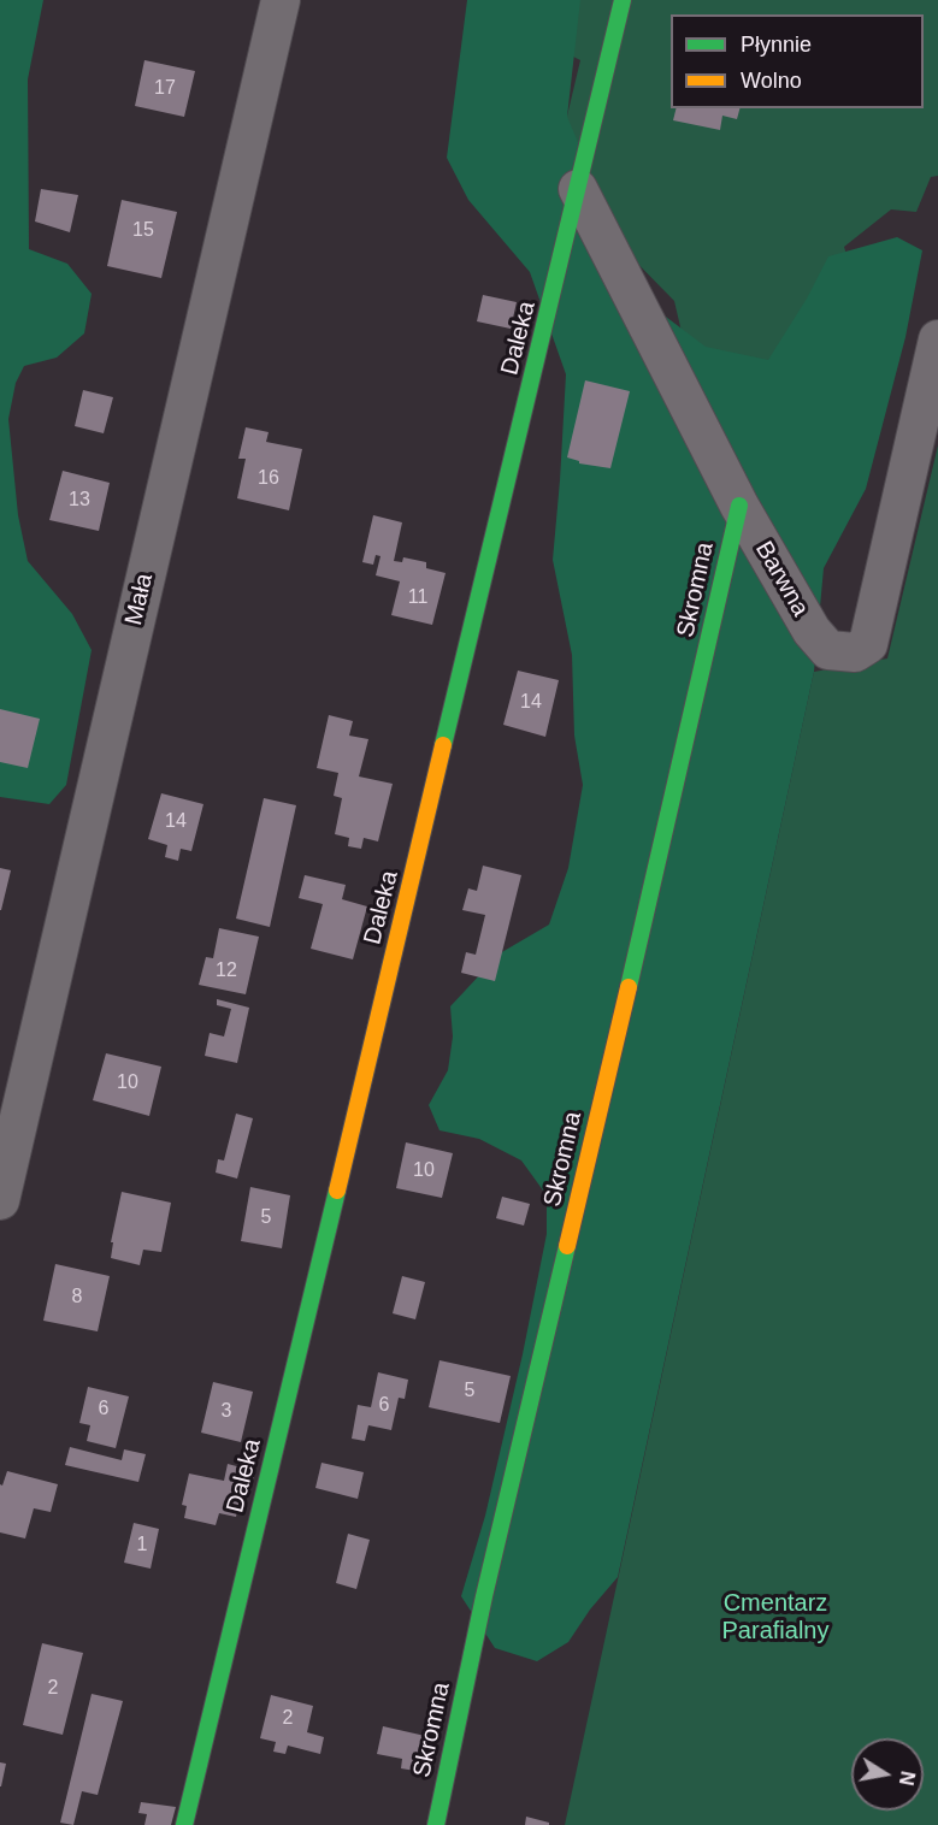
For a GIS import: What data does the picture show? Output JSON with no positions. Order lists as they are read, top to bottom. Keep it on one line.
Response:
{"streets":{"street":["Daleka","Barwna","Skromna","Mała"]},"crossings":[["Daleka","Barwna"],["Barwna","Skromna"]],"parks":["Cmentarz Parafialny"],"house_numbers":["17","15","16","13","11","14","14","12","10","10","5","8","5","6","6","3","1","2","2"],"legend":["Płynnie","Wolno"],"north":"right"}
